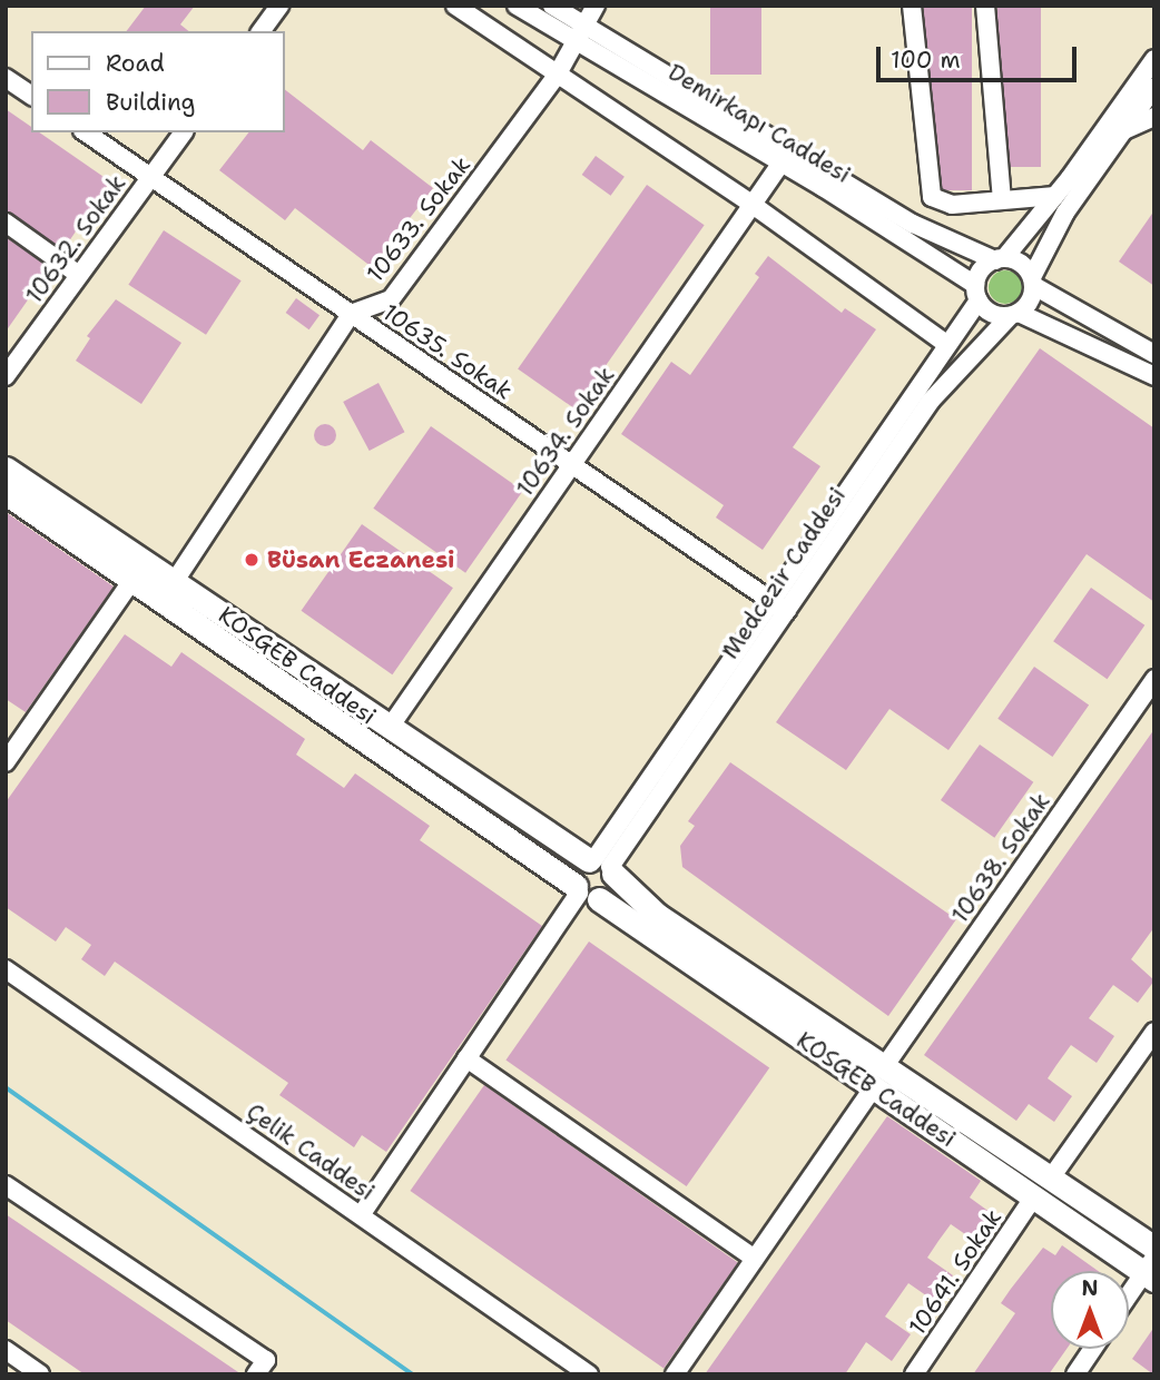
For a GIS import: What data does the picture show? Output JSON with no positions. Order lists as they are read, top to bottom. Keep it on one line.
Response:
{"streets":{"main road":["KOSGEB Caddesi"],"street":["Demirkapı Caddesi","10633. Sokak","10632. Sokak","10635. Sokak","10634. Sokak","Medcezir Caddesi","10638. Sokak","Çelik Caddesi","10641. Sokak"]},"crossings":[["Demirkapı Caddesi","10633. Sokak"],["Demirkapı Caddesi","10634. Sokak"],["Demirkapı Caddesi","Medcezir Caddesi"],["10633. Sokak","10635. Sokak"],["10632. Sokak","10635. Sokak"],["10635. Sokak","10634. Sokak"],["10635. Sokak","Medcezir Caddesi"],["10634. Sokak","KOSGEB Caddesi"],["Medcezir Caddesi","KOSGEB Caddesi"],["KOSGEB Caddesi","10638. Sokak"],["KOSGEB Caddesi","10641. Sokak"]],"places":["Büsan Eczanesi"],"legend":["Road","Building"],"scale_bar":"100 m","north":"top"}
